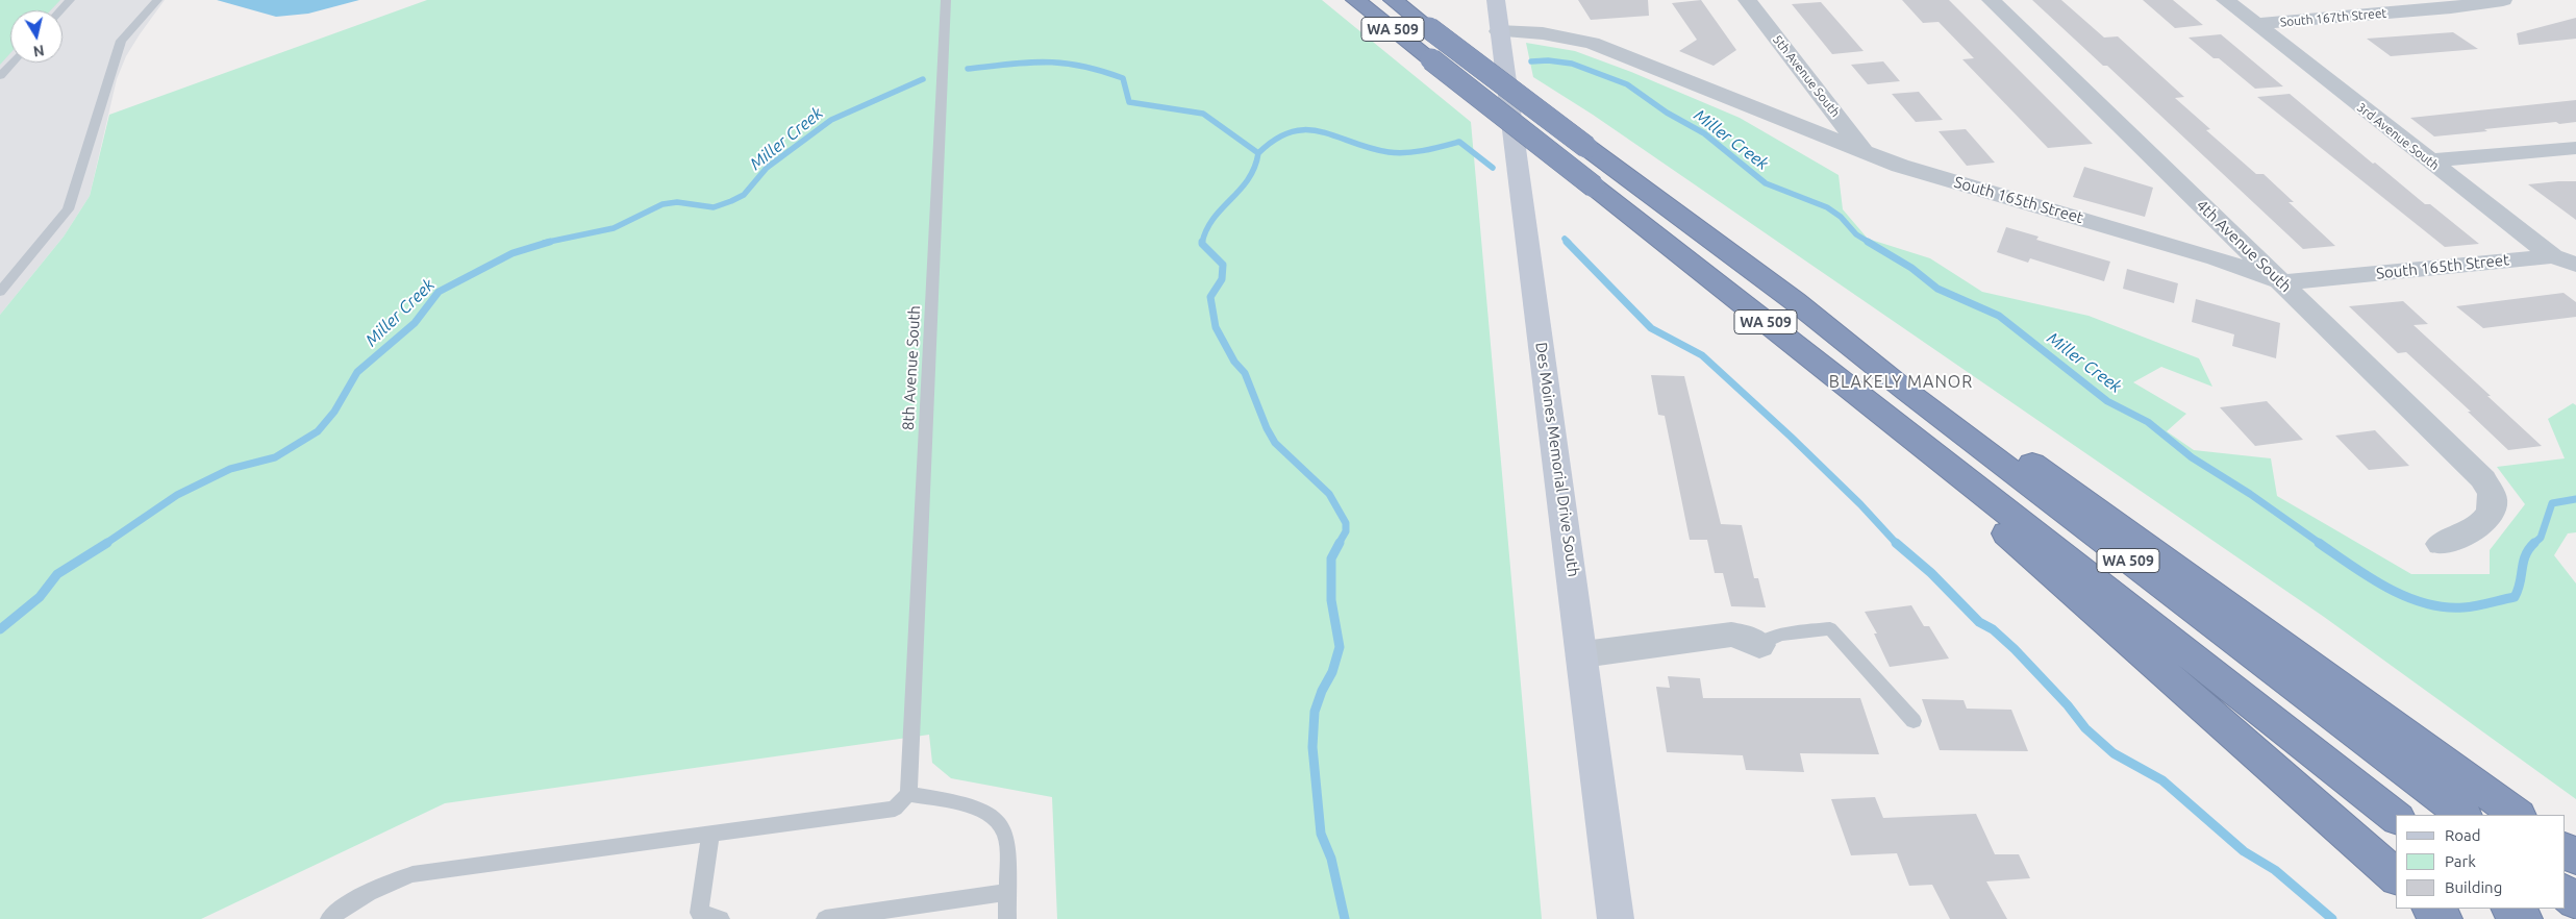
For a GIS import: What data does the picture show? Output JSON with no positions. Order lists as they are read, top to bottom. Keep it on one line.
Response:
{"streets":{"highway":["WA 509"],"main road":["Des Moines Memorial Drive South"],"street":["South 167th Street","5th Avenue South","3rd Avenue South","South 165th Street","4th Avenue South"],"lane":["8th Avenue South"]},"crossings":[["South 167th Street","3rd Avenue South"],["5th Avenue South","South 165th Street"],["3rd Avenue South","South 165th Street"],["South 165th Street","4th Avenue South"],["South 165th Street","Des Moines Memorial Drive South"]],"districts":["BLAKELY MANOR"],"water":["Miller Creek"],"legend":["Road","Park","Building"],"north":"bottom"}
